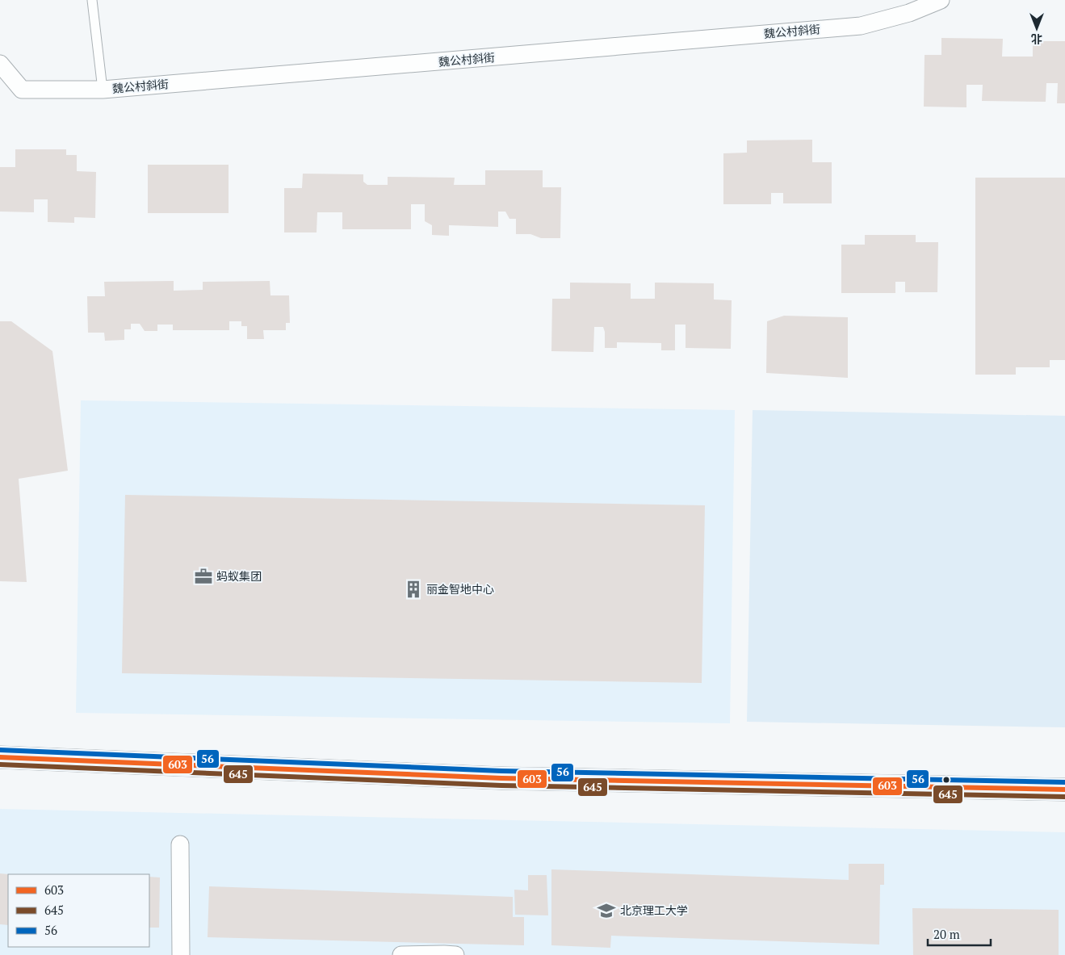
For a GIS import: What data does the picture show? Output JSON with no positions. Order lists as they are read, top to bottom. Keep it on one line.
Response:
{"streets":{"street":["魏公村斜街"]},"places":{"office":["蚂蚁集团"],"building":["丽金智地中心"],"school or university":["北京理工大学"]},"lines":["transit line 56","transit line 603","transit line 645"],"legend":["603","645","56"],"scale_bar":"20 m","north":"bottom"}
